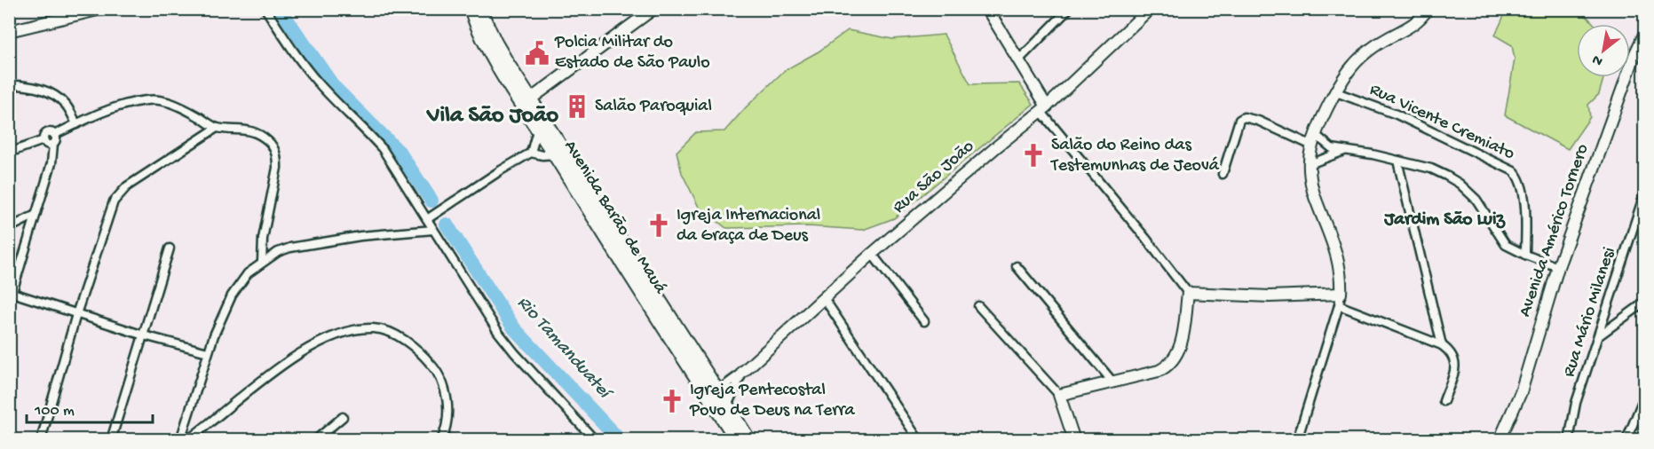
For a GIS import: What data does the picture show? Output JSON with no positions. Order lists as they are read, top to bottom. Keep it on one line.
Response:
{"streets":{"main road":["Avenida Barão de Mauá"],"street":["Rua Vicente Cremiato","Rua São João","Avenida Américo Tornero","Rua Mário Milanesi"]},"crossings":[["Rua São João","Avenida Barão de Mauá"]],"districts":["Vila São João","Jardim São Luiz"],"water":["Rio Tamanduateí"],"places":{"public building":["Polcia Militar do Estado de São Paulo"],"building":["Salão Paroquial"],"church":["Salão do Reino das Testemunhas de Jeová","Igreja Internacional da Graça de Deus","Igreja Pentecostal Povo de Deus na Terra"]},"scale_bar":"100 m","north":"bottom left"}
